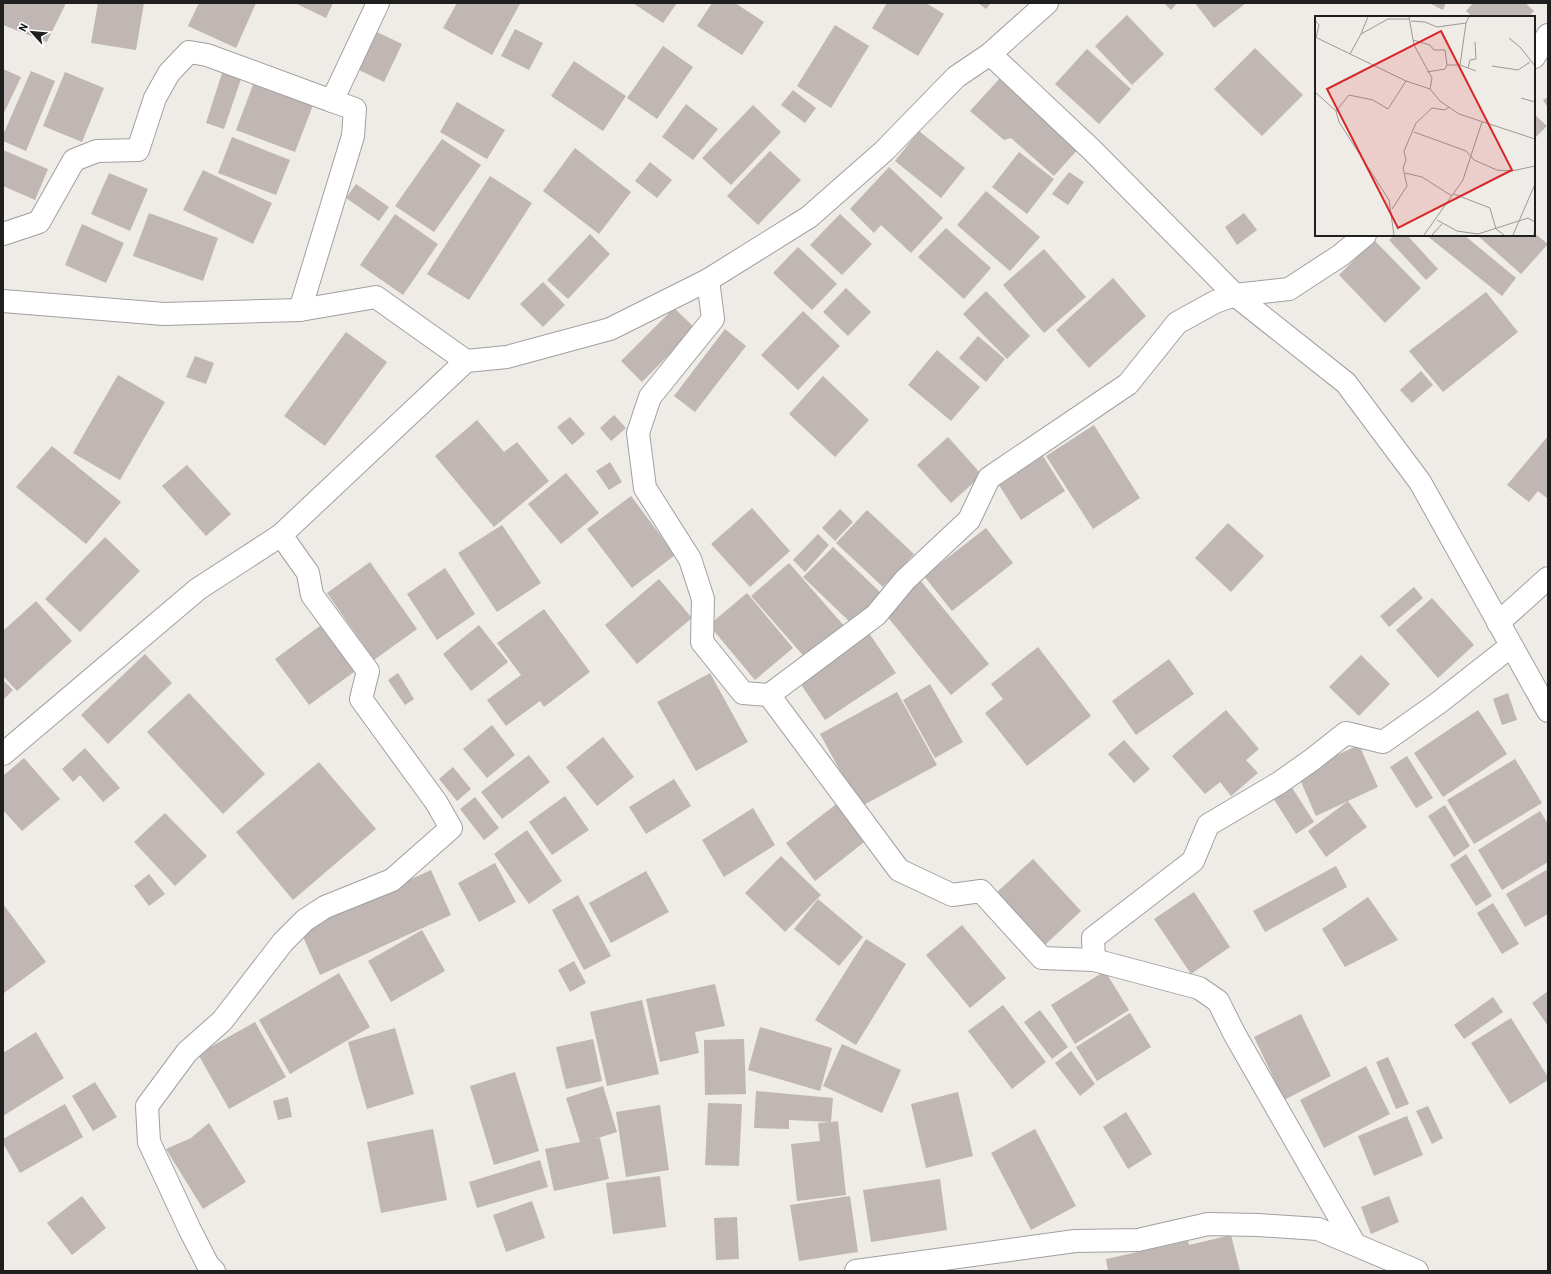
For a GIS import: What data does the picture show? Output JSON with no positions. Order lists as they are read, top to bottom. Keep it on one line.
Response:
{"north":"top left"}
